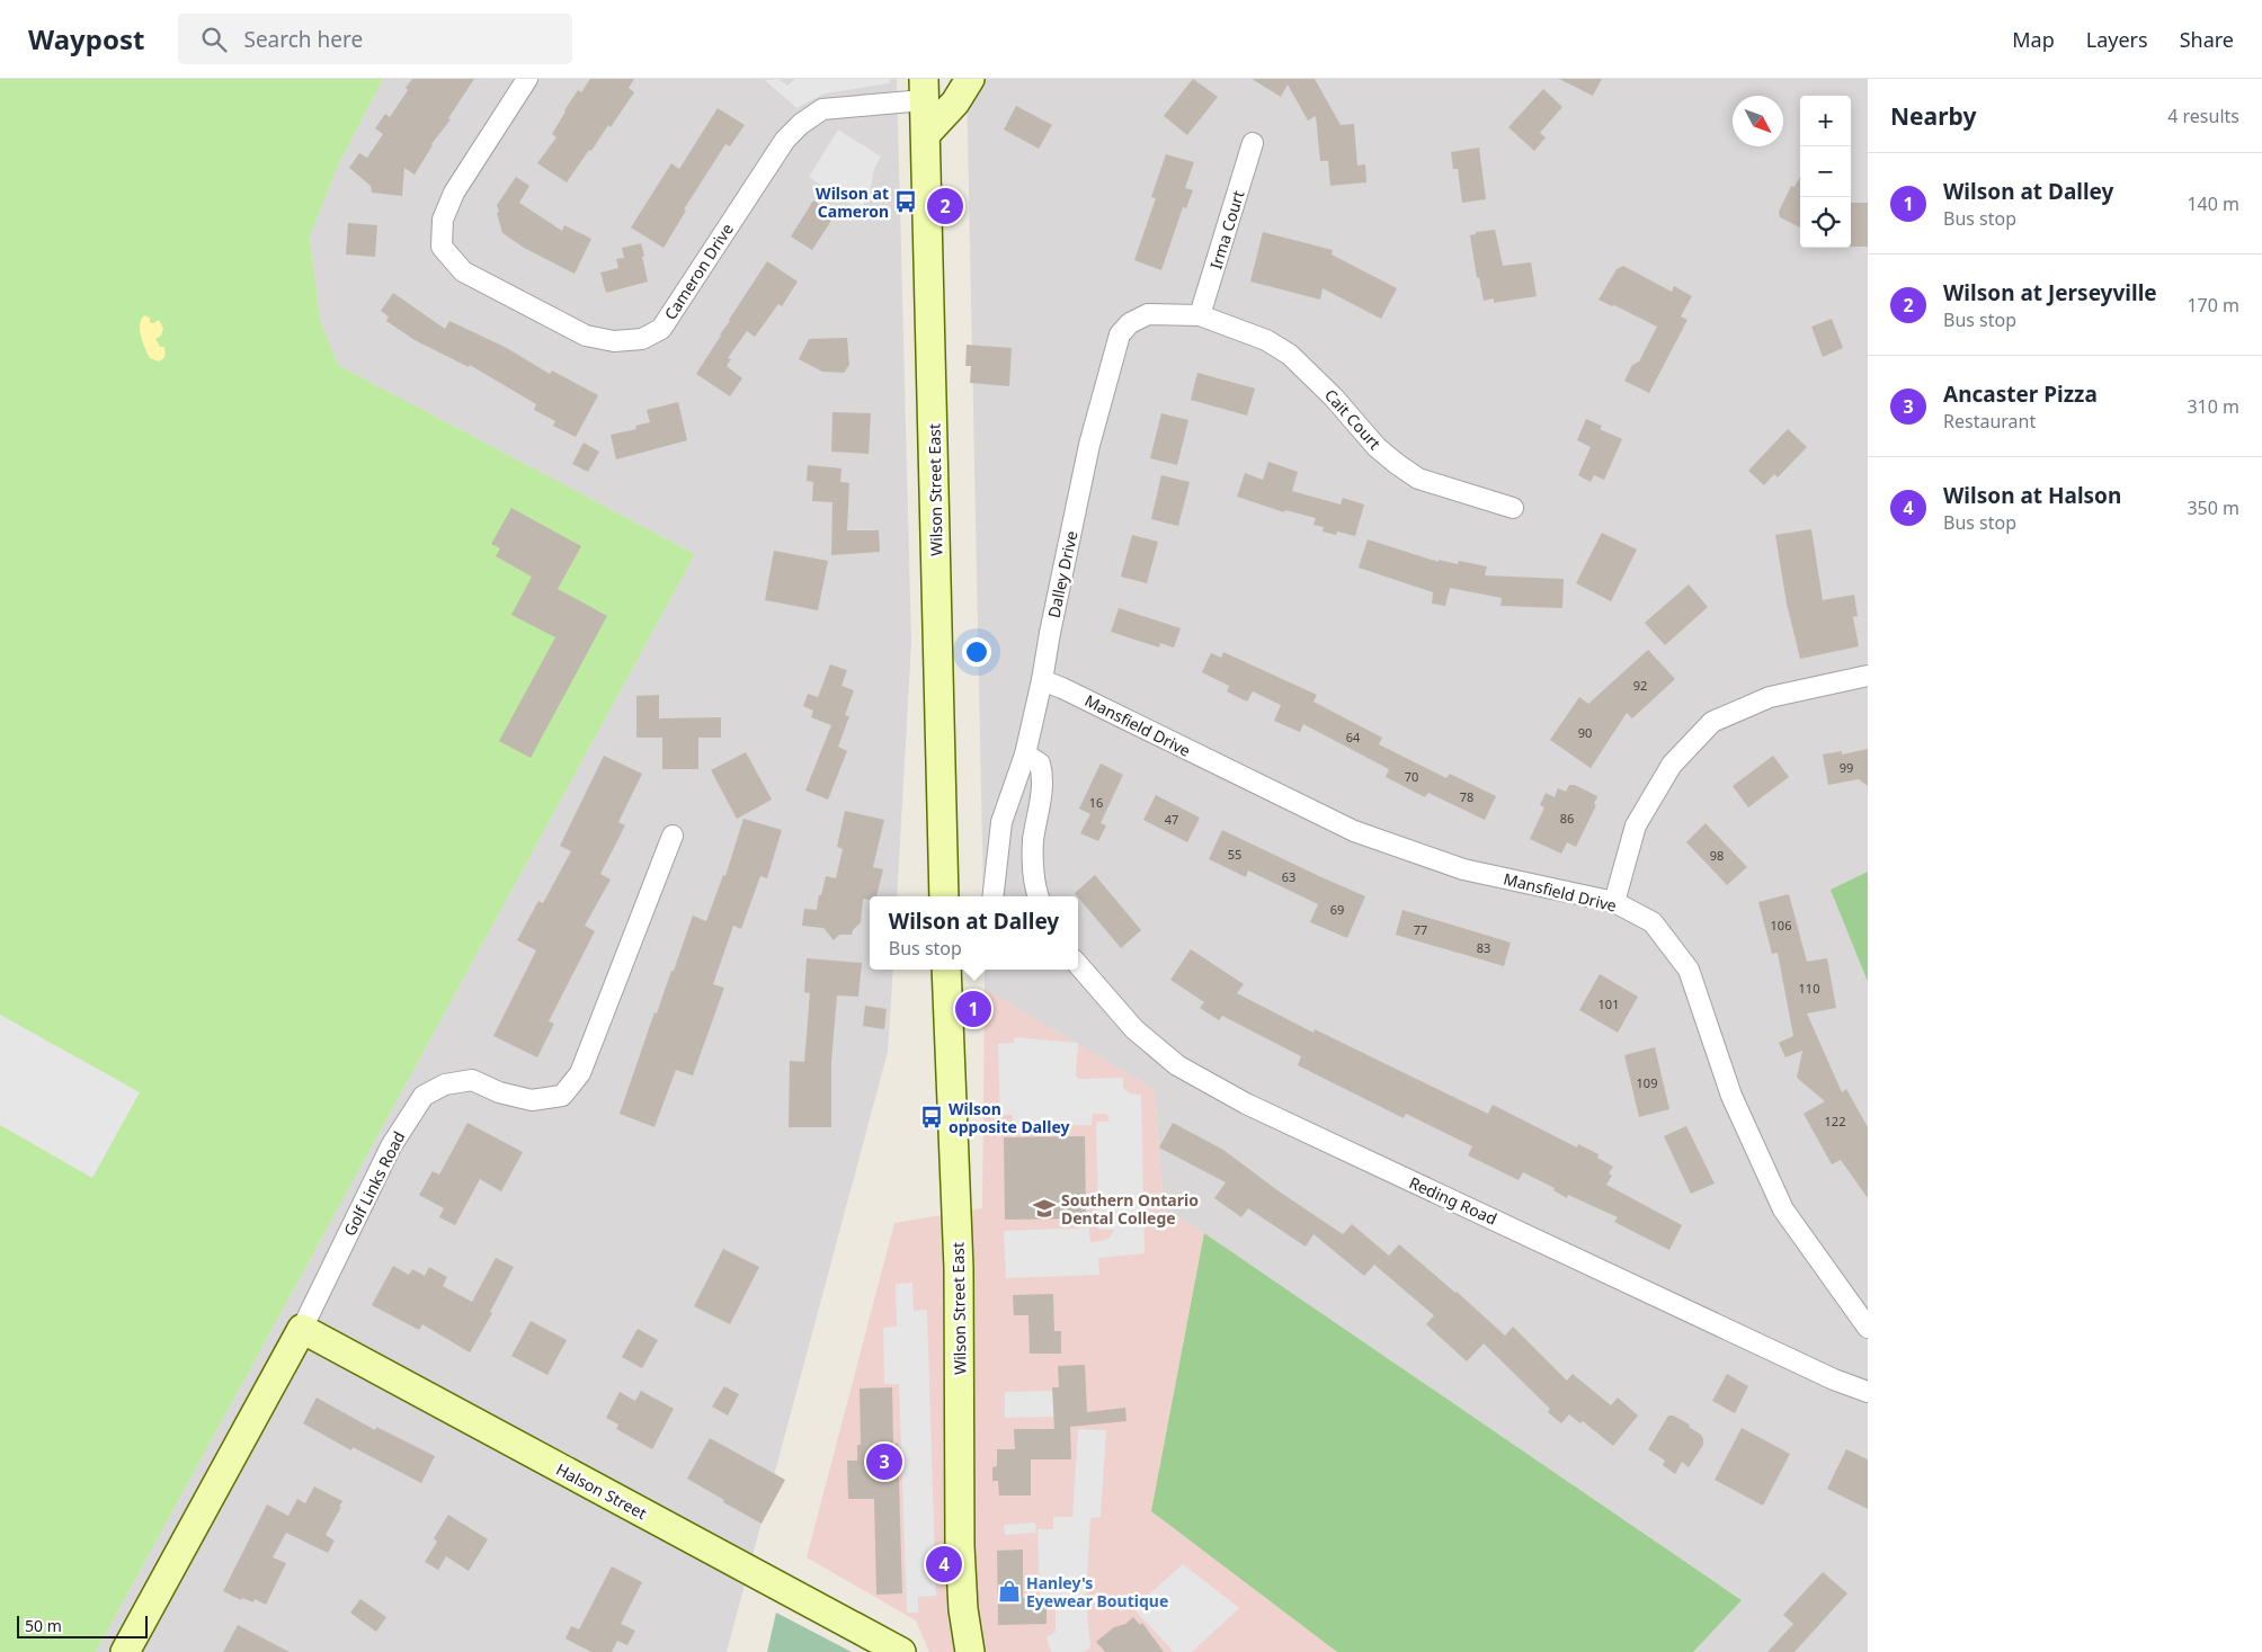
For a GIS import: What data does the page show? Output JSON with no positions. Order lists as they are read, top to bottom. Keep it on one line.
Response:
{"streets":{"main road":["Wilson Street East","Golf Links Road","Halson Street"],"street":["Irma Court","Cameron Drive","Cait Court","Dalley Drive","Mansfield Drive","Reding Road"]},"crossings":[["Irma Court","Cait Court"],["Irma Court","Dalley Drive"],["Cameron Drive","Wilson Street East"],["Cait Court","Dalley Drive"],["Dalley Drive","Mansfield Drive"],["Golf Links Road","Halson Street"]],"places":{"bus stop":["Wilson at Cameron","Wilson opposite Dalley"],"school or university":["Southern Ontario Dental College"],"shop":["Hanley's Eyewear Boutique"]},"house_numbers":["92","90","64","99","70","78","16","86","47","55","98","63","69","106","77","83","110","101","109","122"],"scale_bar":"50 m","north":"bottom right","page":{"header":"Waypost","search":"Search here","nav":["Map","Layers","Share"],"heading":["Nearby","4 results"],"map_buttons":["+","−"],"list":[{"mark":"1","name":"Wilson at Dalley","note":"Bus stop","value":"140 m"},{"mark":"2","name":"Wilson at Jerseyville","note":"Bus stop","value":"170 m"},{"mark":"3","name":"Ancaster Pizza","note":"Restaurant","value":"310 m"},{"mark":"4","name":"Wilson at Halson","note":"Bus stop","value":"350 m"}],"pins":["2","1","3","4"],"popup":["Wilson at Dalley","Bus stop"],"scale":"50 m"}}
